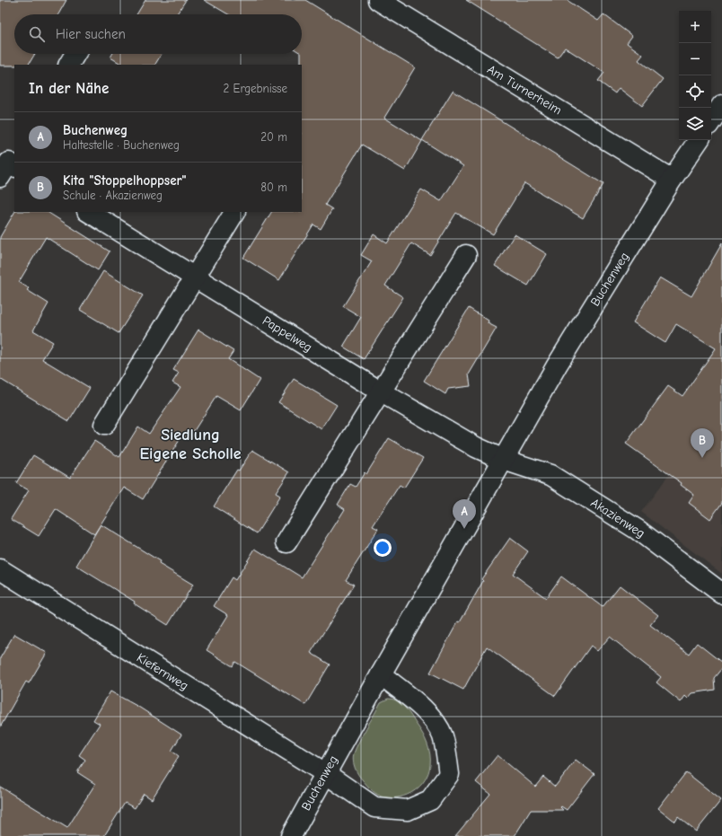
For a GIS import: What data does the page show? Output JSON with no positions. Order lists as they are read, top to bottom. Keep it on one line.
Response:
{"streets":{"street":["Am Turnerheim","Buchenweg","Pappelweg","Akazienweg","Kiefernweg"]},"crossings":[["Am Turnerheim","Buchenweg"],["Buchenweg","Pappelweg"],["Buchenweg","Akazienweg"],["Buchenweg","Kiefernweg"],["Pappelweg","Akazienweg"]],"districts":["Siedlung Eigene Scholle"],"page":{"map_buttons":["+","−"],"search":"Hier suchen","heading":["In der Nähe","2 Ergebnisse"],"list":[{"mark":"A","name":"Buchenweg","note":"Haltestelle · Buchenweg","value":"20 m"},{"mark":"B","name":"Kita \"Stoppelhoppser\"","note":"Schule · Akazienweg","value":"80 m"}],"pins":["B","A"]}}
